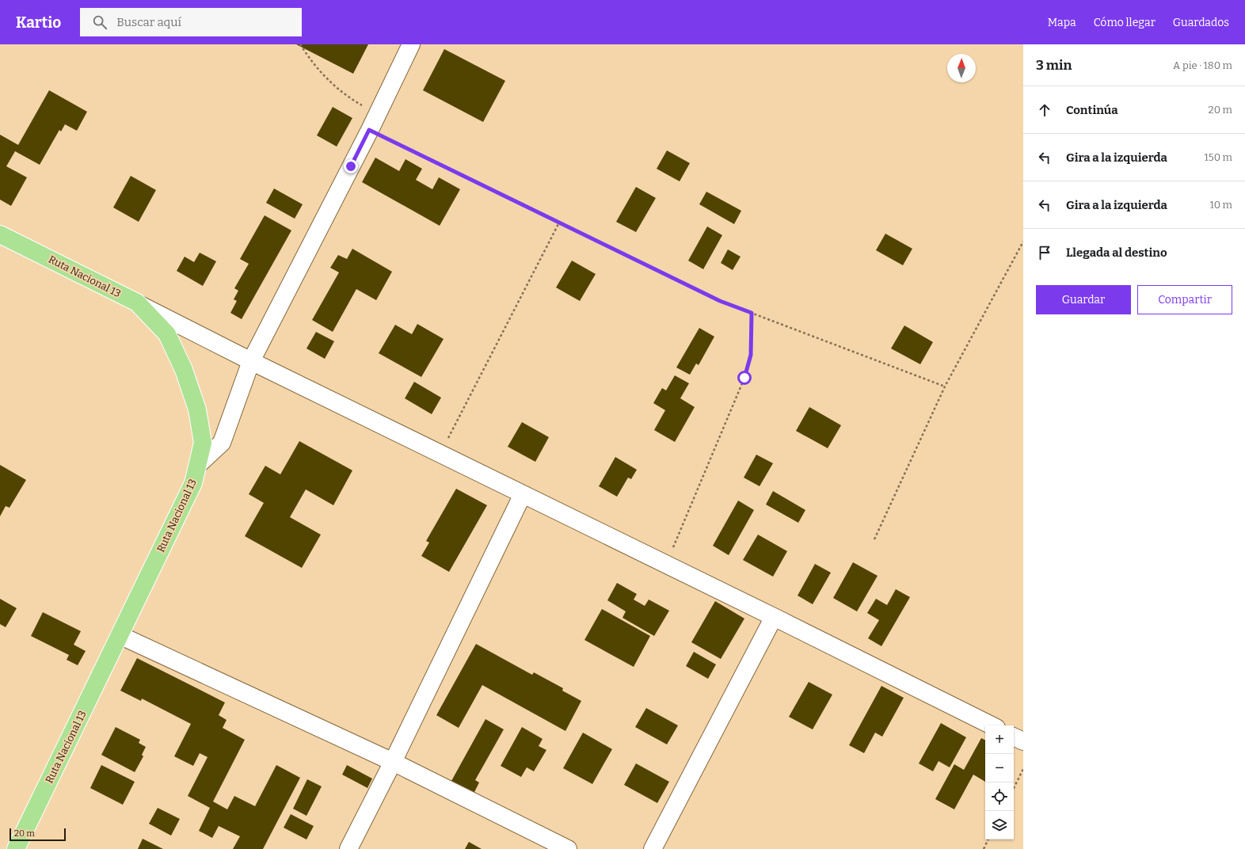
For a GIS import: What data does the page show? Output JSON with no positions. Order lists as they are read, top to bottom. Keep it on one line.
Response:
{"streets":{"highway":["Ruta Nacional 13"]},"scale_bar":"20 m","north":"top","page":{"header":"Kartio","search":"Buscar aquí","nav":["Mapa","Cómo llegar","Guardados"],"heading":["3 min","A pie · 180 m"],"list":[["Continúa","20 m"],["Gira a la izquierda","150 m"],["Gira a la izquierda","10 m"],"Llegada al destino"],"buttons":["Guardar","Compartir"],"map_buttons":["+","−"],"scale":"20 m"}}
